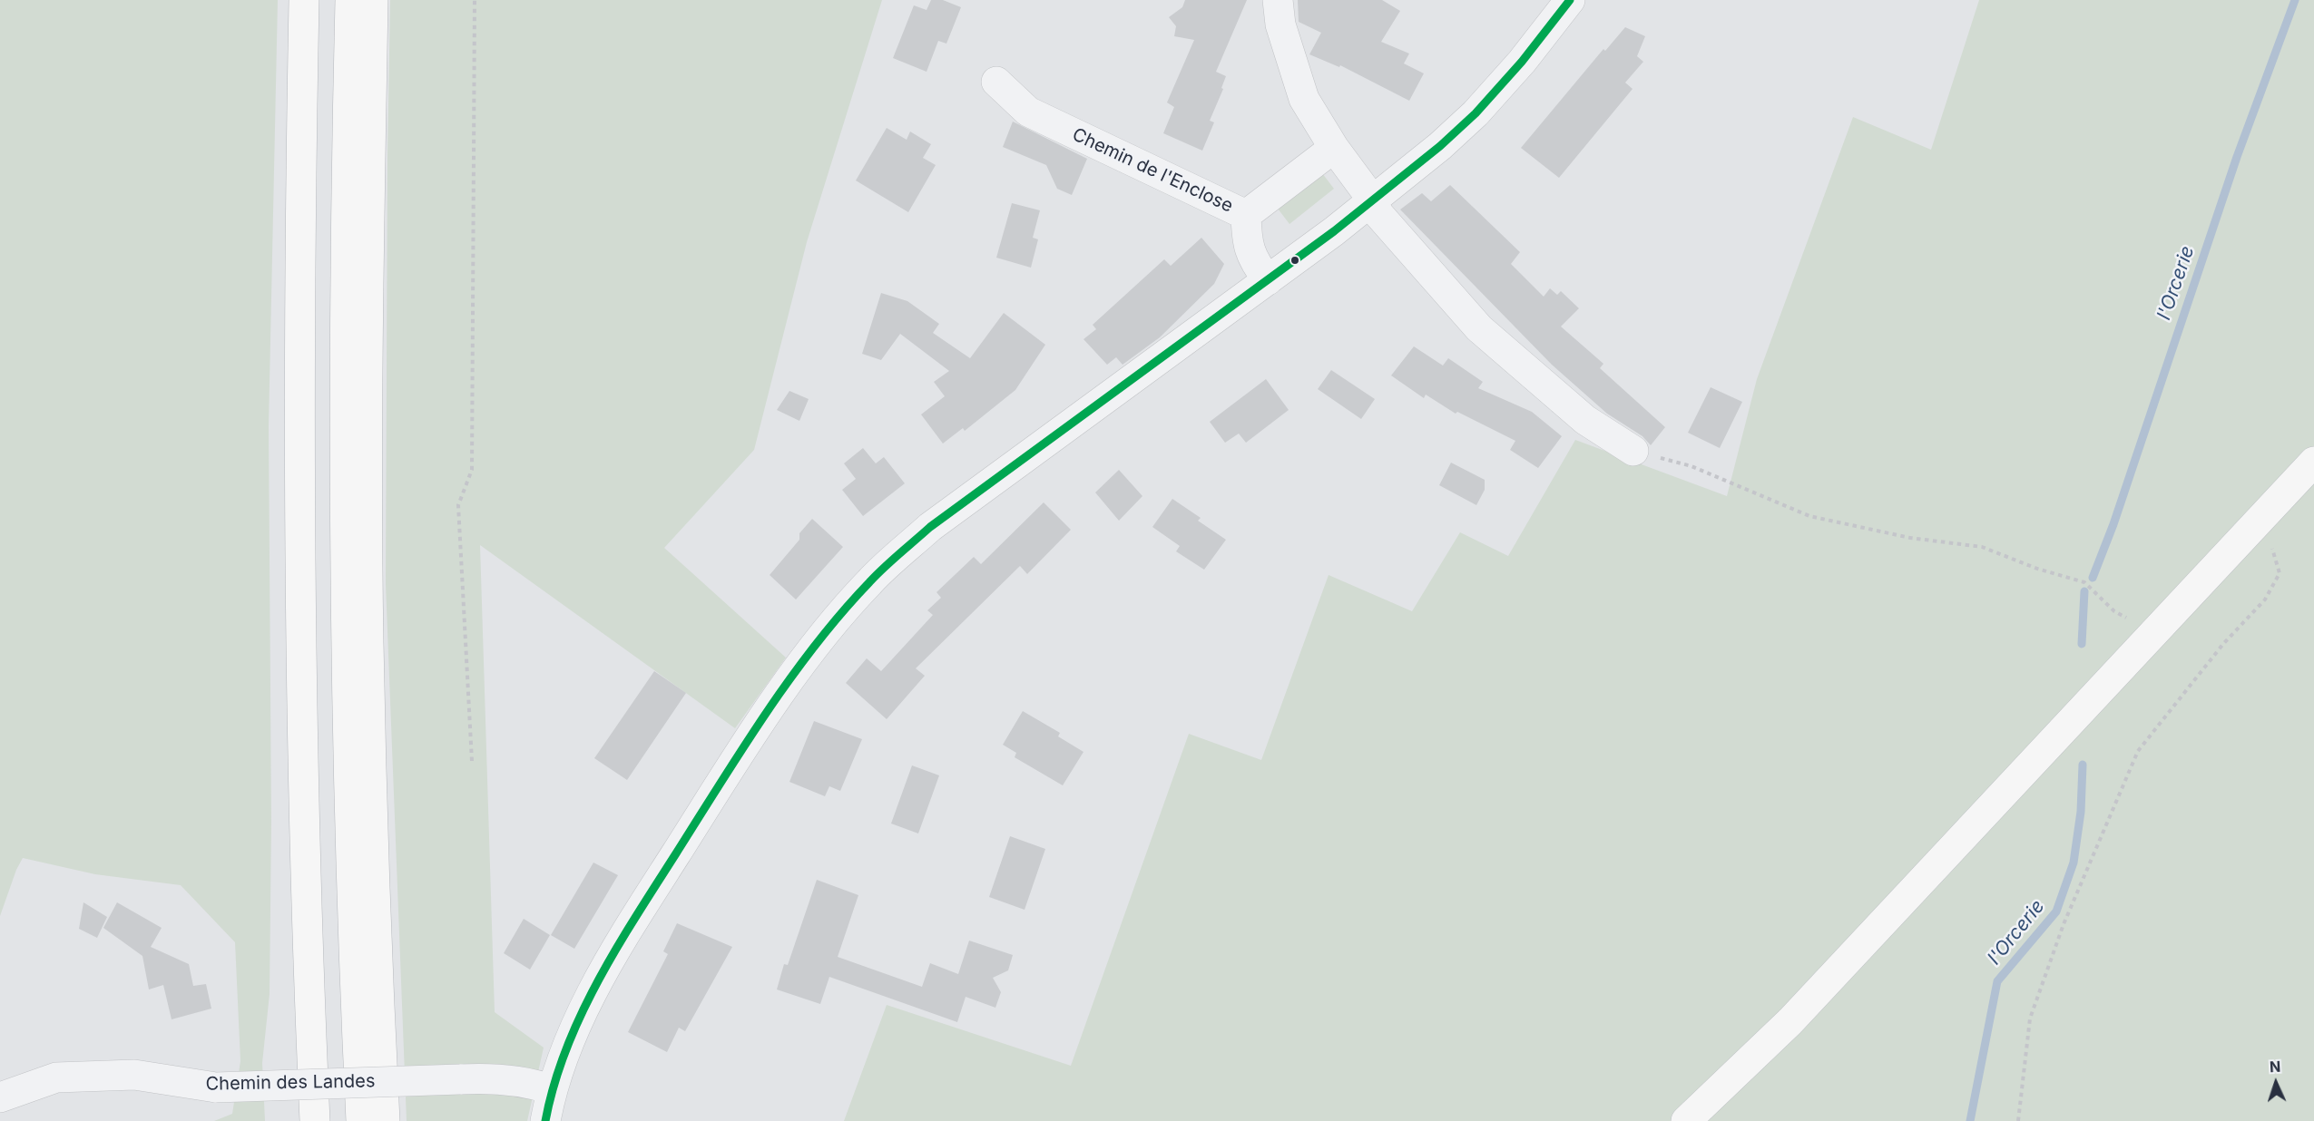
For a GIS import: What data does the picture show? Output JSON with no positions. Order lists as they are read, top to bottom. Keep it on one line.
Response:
{"streets":{"street":["Chemin de l'Enclose","Chemin des Landes"]},"water":["l'Orcerie"],"north":"top"}
